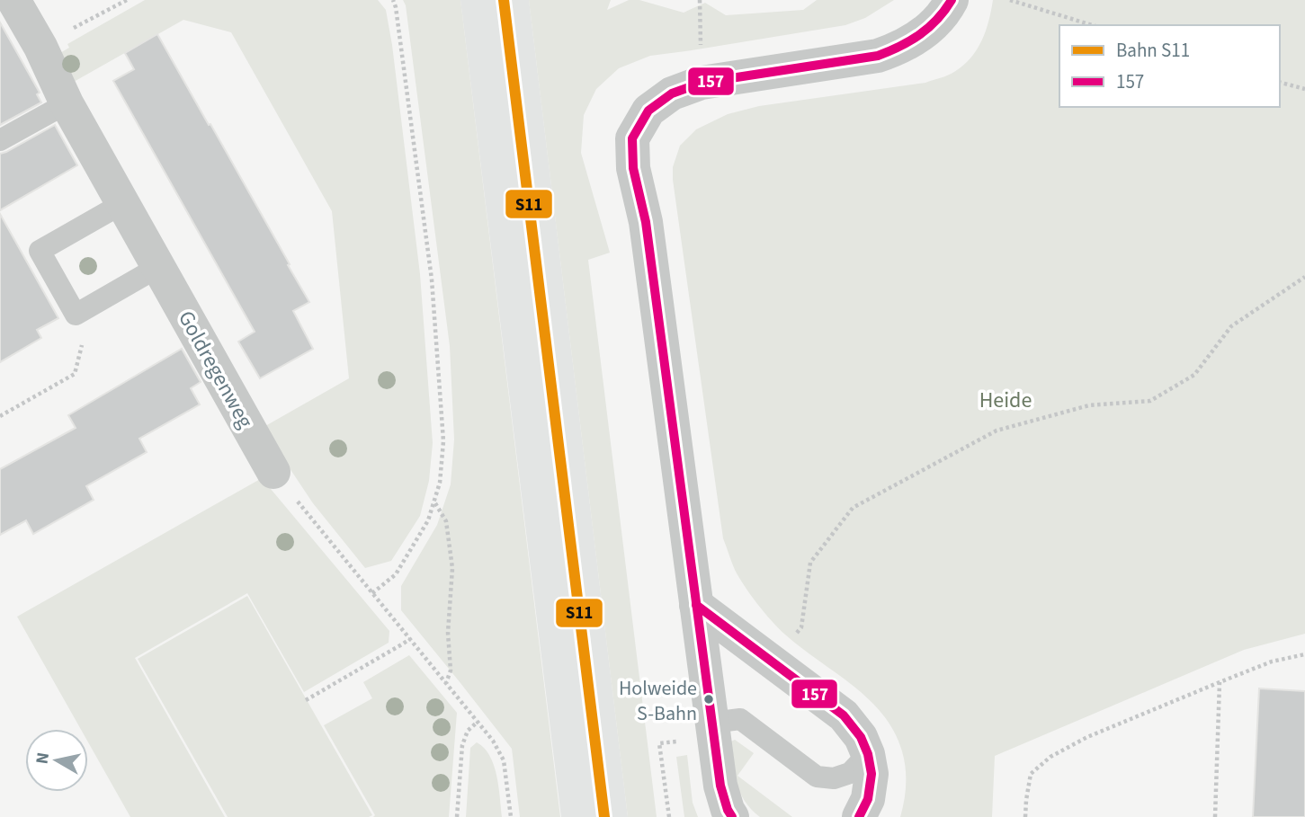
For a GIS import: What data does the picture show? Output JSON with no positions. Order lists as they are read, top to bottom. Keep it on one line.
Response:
{"streets":{"street":["Goldregenweg"]},"parks":["Heide"],"places":["Holweide S-Bahn"],"lines":["rail line S11","transit line 157"],"legend":["Bahn S11","157"],"north":"left"}
